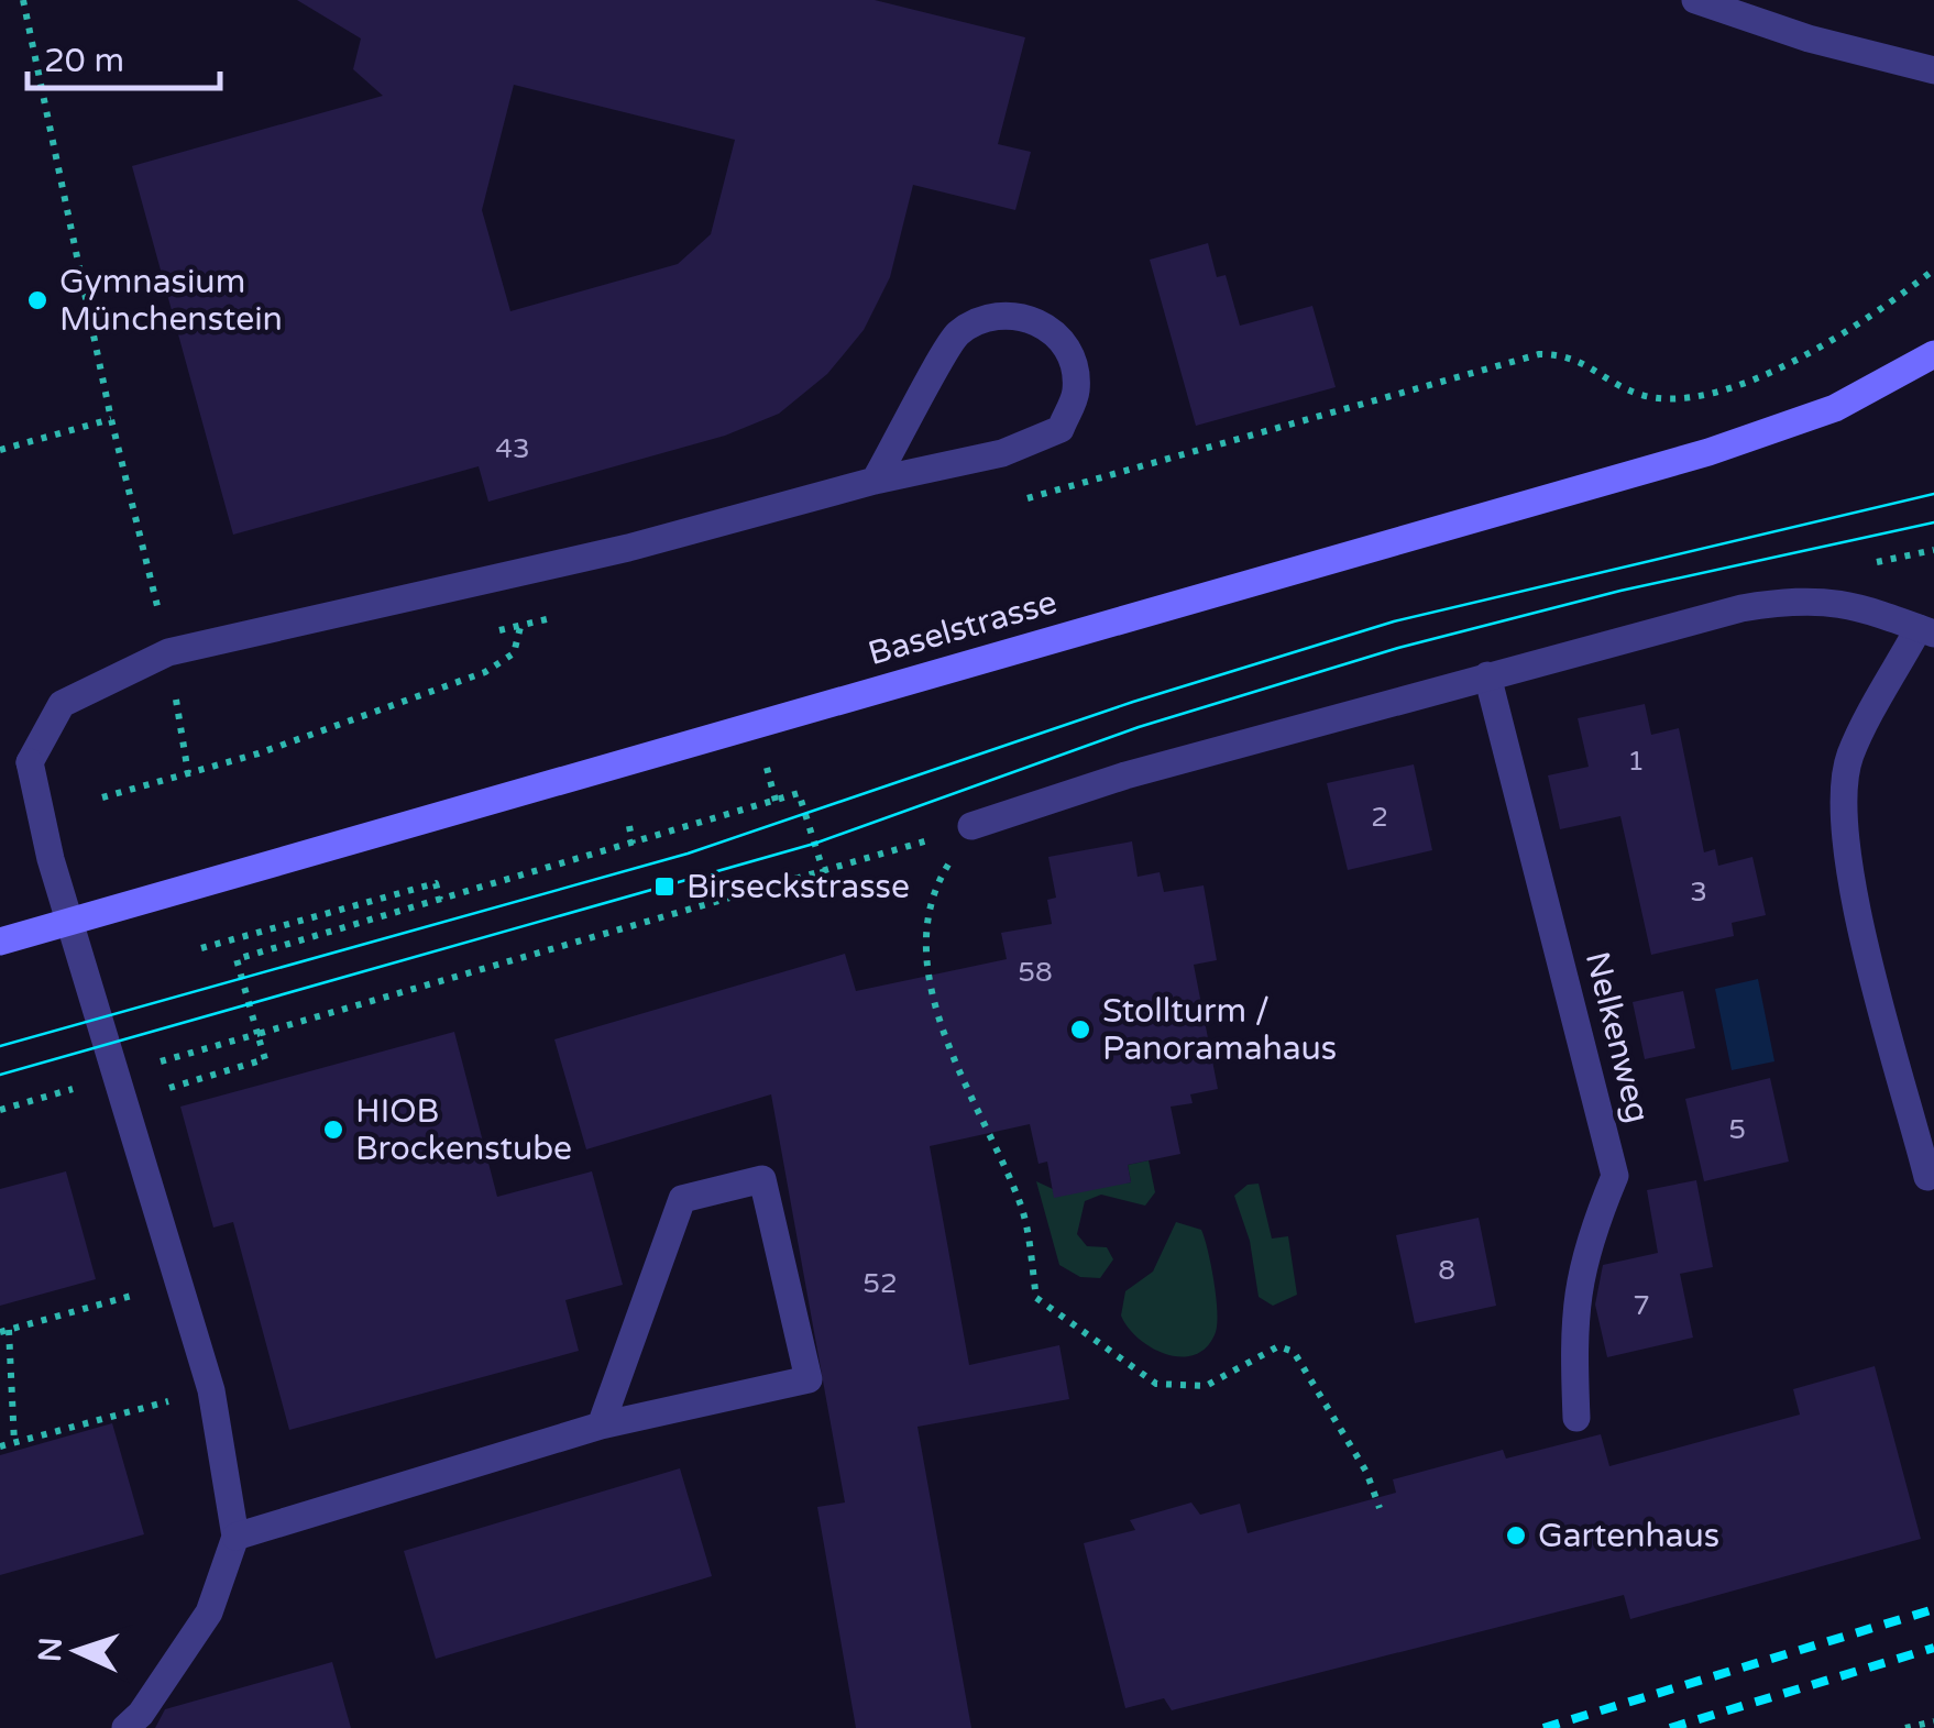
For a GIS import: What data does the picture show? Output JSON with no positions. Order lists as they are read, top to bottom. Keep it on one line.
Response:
{"streets":{"main road":["Baselstrasse"],"street":["Nelkenweg"]},"places":{"other":["Gymnasium Münchenstein","Stollturm / Panoramahaus","HIOB Brockenstube","Gartenhaus"],"transit":["Birseckstrasse"]},"house_numbers":["43","1","2","3","58","5","8","52","7"],"scale_bar":"20 m","north":"left"}
